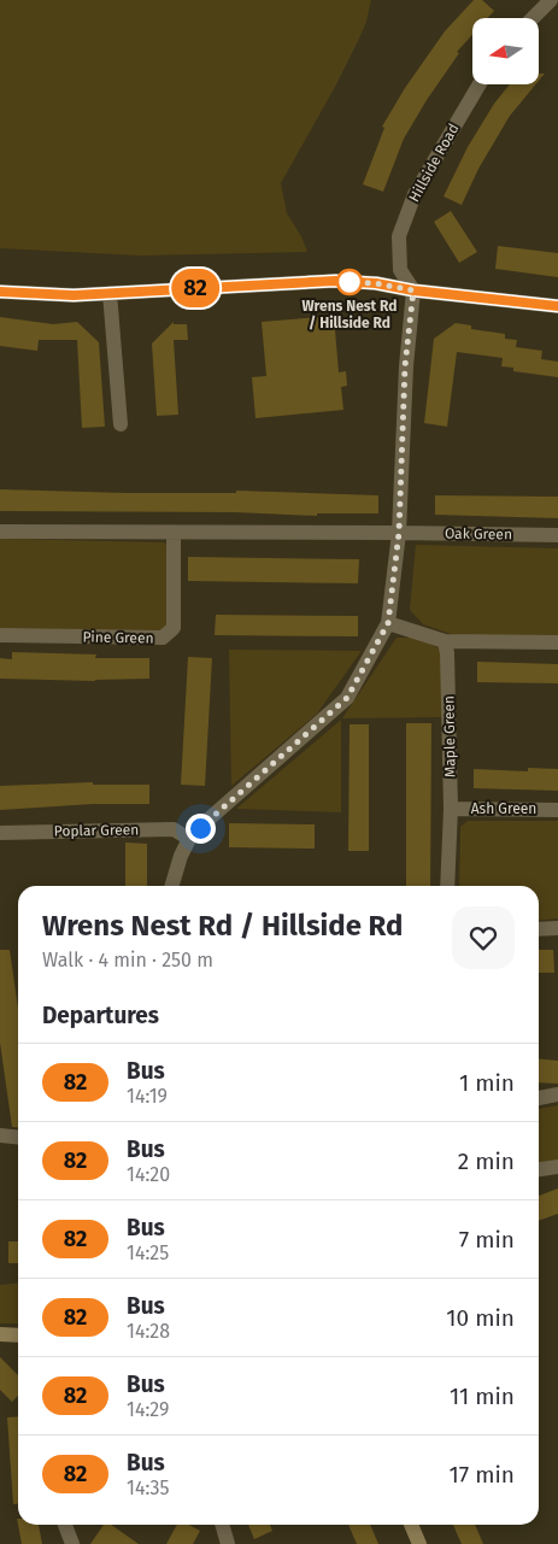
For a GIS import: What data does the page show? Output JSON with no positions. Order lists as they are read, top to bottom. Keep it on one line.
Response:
{"streets":{"street":["Hillside Road","Oak Green","Pine Green","Maple Green","Ash Green","Poplar Green"]},"crossings":[["Maple Green","Ash Green"]],"places":["Wrens Nest Rd / Hillside Rd"],"lines":["bus line 82"],"north":"left","page":{"on_map":"82","heading":[["Wrens Nest Rd / Hillside Rd","Walk · 4 min · 250 m"],"Departures"],"list":[{"mark":"82","name":"Bus","note":"14:19","value":"1 min"},{"mark":"82","name":"Bus","note":"14:20","value":"2 min"},{"mark":"82","name":"Bus","note":"14:25","value":"7 min"},{"mark":"82","name":"Bus","note":"14:28","value":"10 min"},{"mark":"82","name":"Bus","note":"14:29","value":"11 min"},{"mark":"82","name":"Bus","note":"14:35","value":"17 min"}]}}
